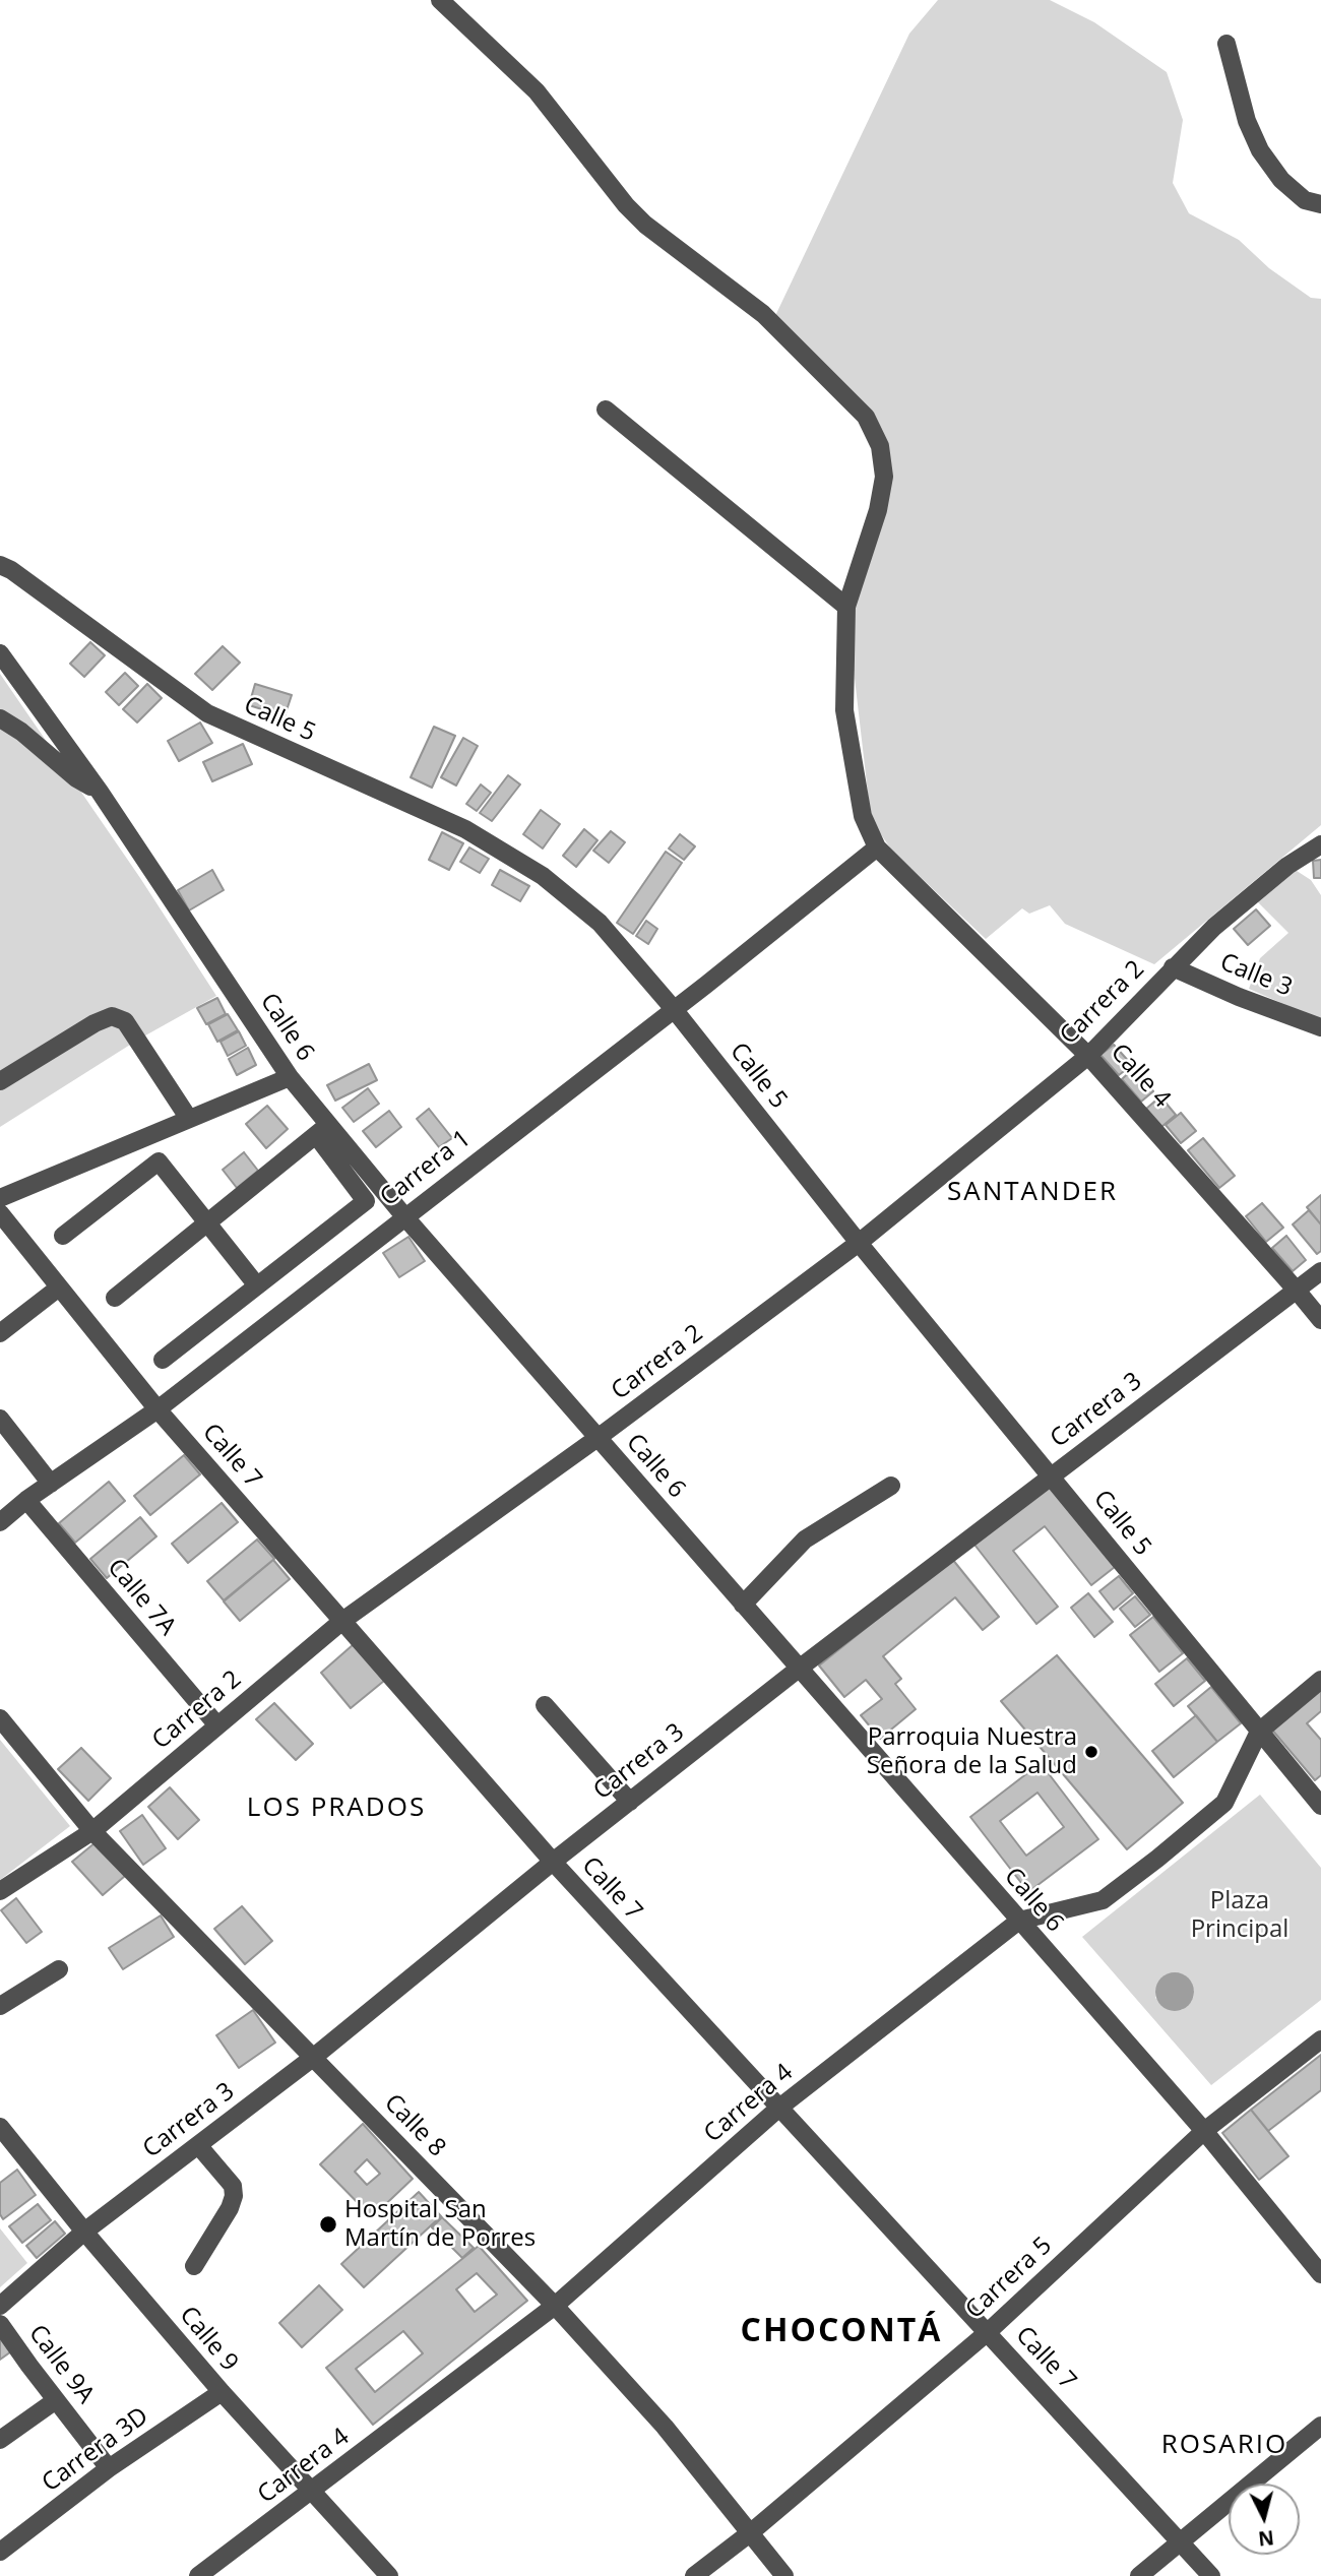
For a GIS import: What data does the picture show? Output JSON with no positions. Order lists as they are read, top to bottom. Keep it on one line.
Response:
{"streets":{"street":["Calle 5","Calle 3","Carrera 2","Calle 6","Calle 4","Carrera 1","Carrera 3","Calle 7","Calle 7A","Carrera 4","Calle 8","Carrera 5","Calle 9","Calle 9A","Carrera 3D"]},"crossings":[["Calle 5","Carrera 2"],["Calle 5","Carrera 1"],["Calle 5","Carrera 3"],["Calle 5","Carrera 4"],["Calle 3","Carrera 2"],["Carrera 2","Calle 6"],["Carrera 2","Calle 4"],["Carrera 2","Calle 7"],["Carrera 2","Calle 7A"],["Carrera 2","Calle 8"],["Calle 6","Carrera 1"],["Calle 6","Carrera 3"],["Calle 6","Carrera 4"],["Calle 6","Carrera 5"],["Calle 4","Carrera 1"],["Calle 4","Carrera 3"],["Carrera 1","Calle 7"],["Carrera 1","Calle 7A"],["Carrera 3","Calle 7"],["Carrera 3","Calle 8"],["Carrera 3","Calle 9"],["Calle 7","Carrera 4"],["Calle 7","Carrera 5"],["Carrera 4","Calle 8"],["Carrera 4","Calle 9"],["Calle 8","Carrera 5"],["Calle 9","Carrera 3D"],["Calle 9A","Carrera 3D"]],"districts":["SANTANDER","LOS PRADOS","CHOCONTÁ","ROSARIO"],"parks":["Plaza Principal"],"places":["Parroquia Nuestra Señora de la Salud","Hospital San Martín de Porres"],"north":"bottom"}
